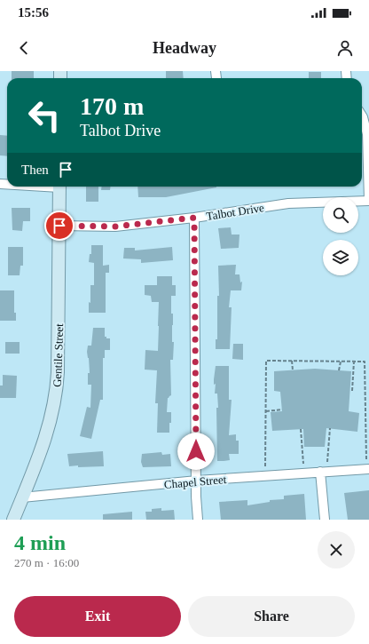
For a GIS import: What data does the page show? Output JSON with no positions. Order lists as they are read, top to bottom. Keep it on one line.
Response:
{"streets":{"main road":["Gentile Street"],"street":["Talbot Drive","Chapel Street"]},"crossings":[["Talbot Drive","Gentile Street"],["Gentile Street","Chapel Street"]],"page":{"status":"15:56","header":"Headway","turn":["170 m","Talbot Drive"],"then":"Then","heading":["4 min","270 m · 16:00"],"buttons":["Exit","Share"]}}
